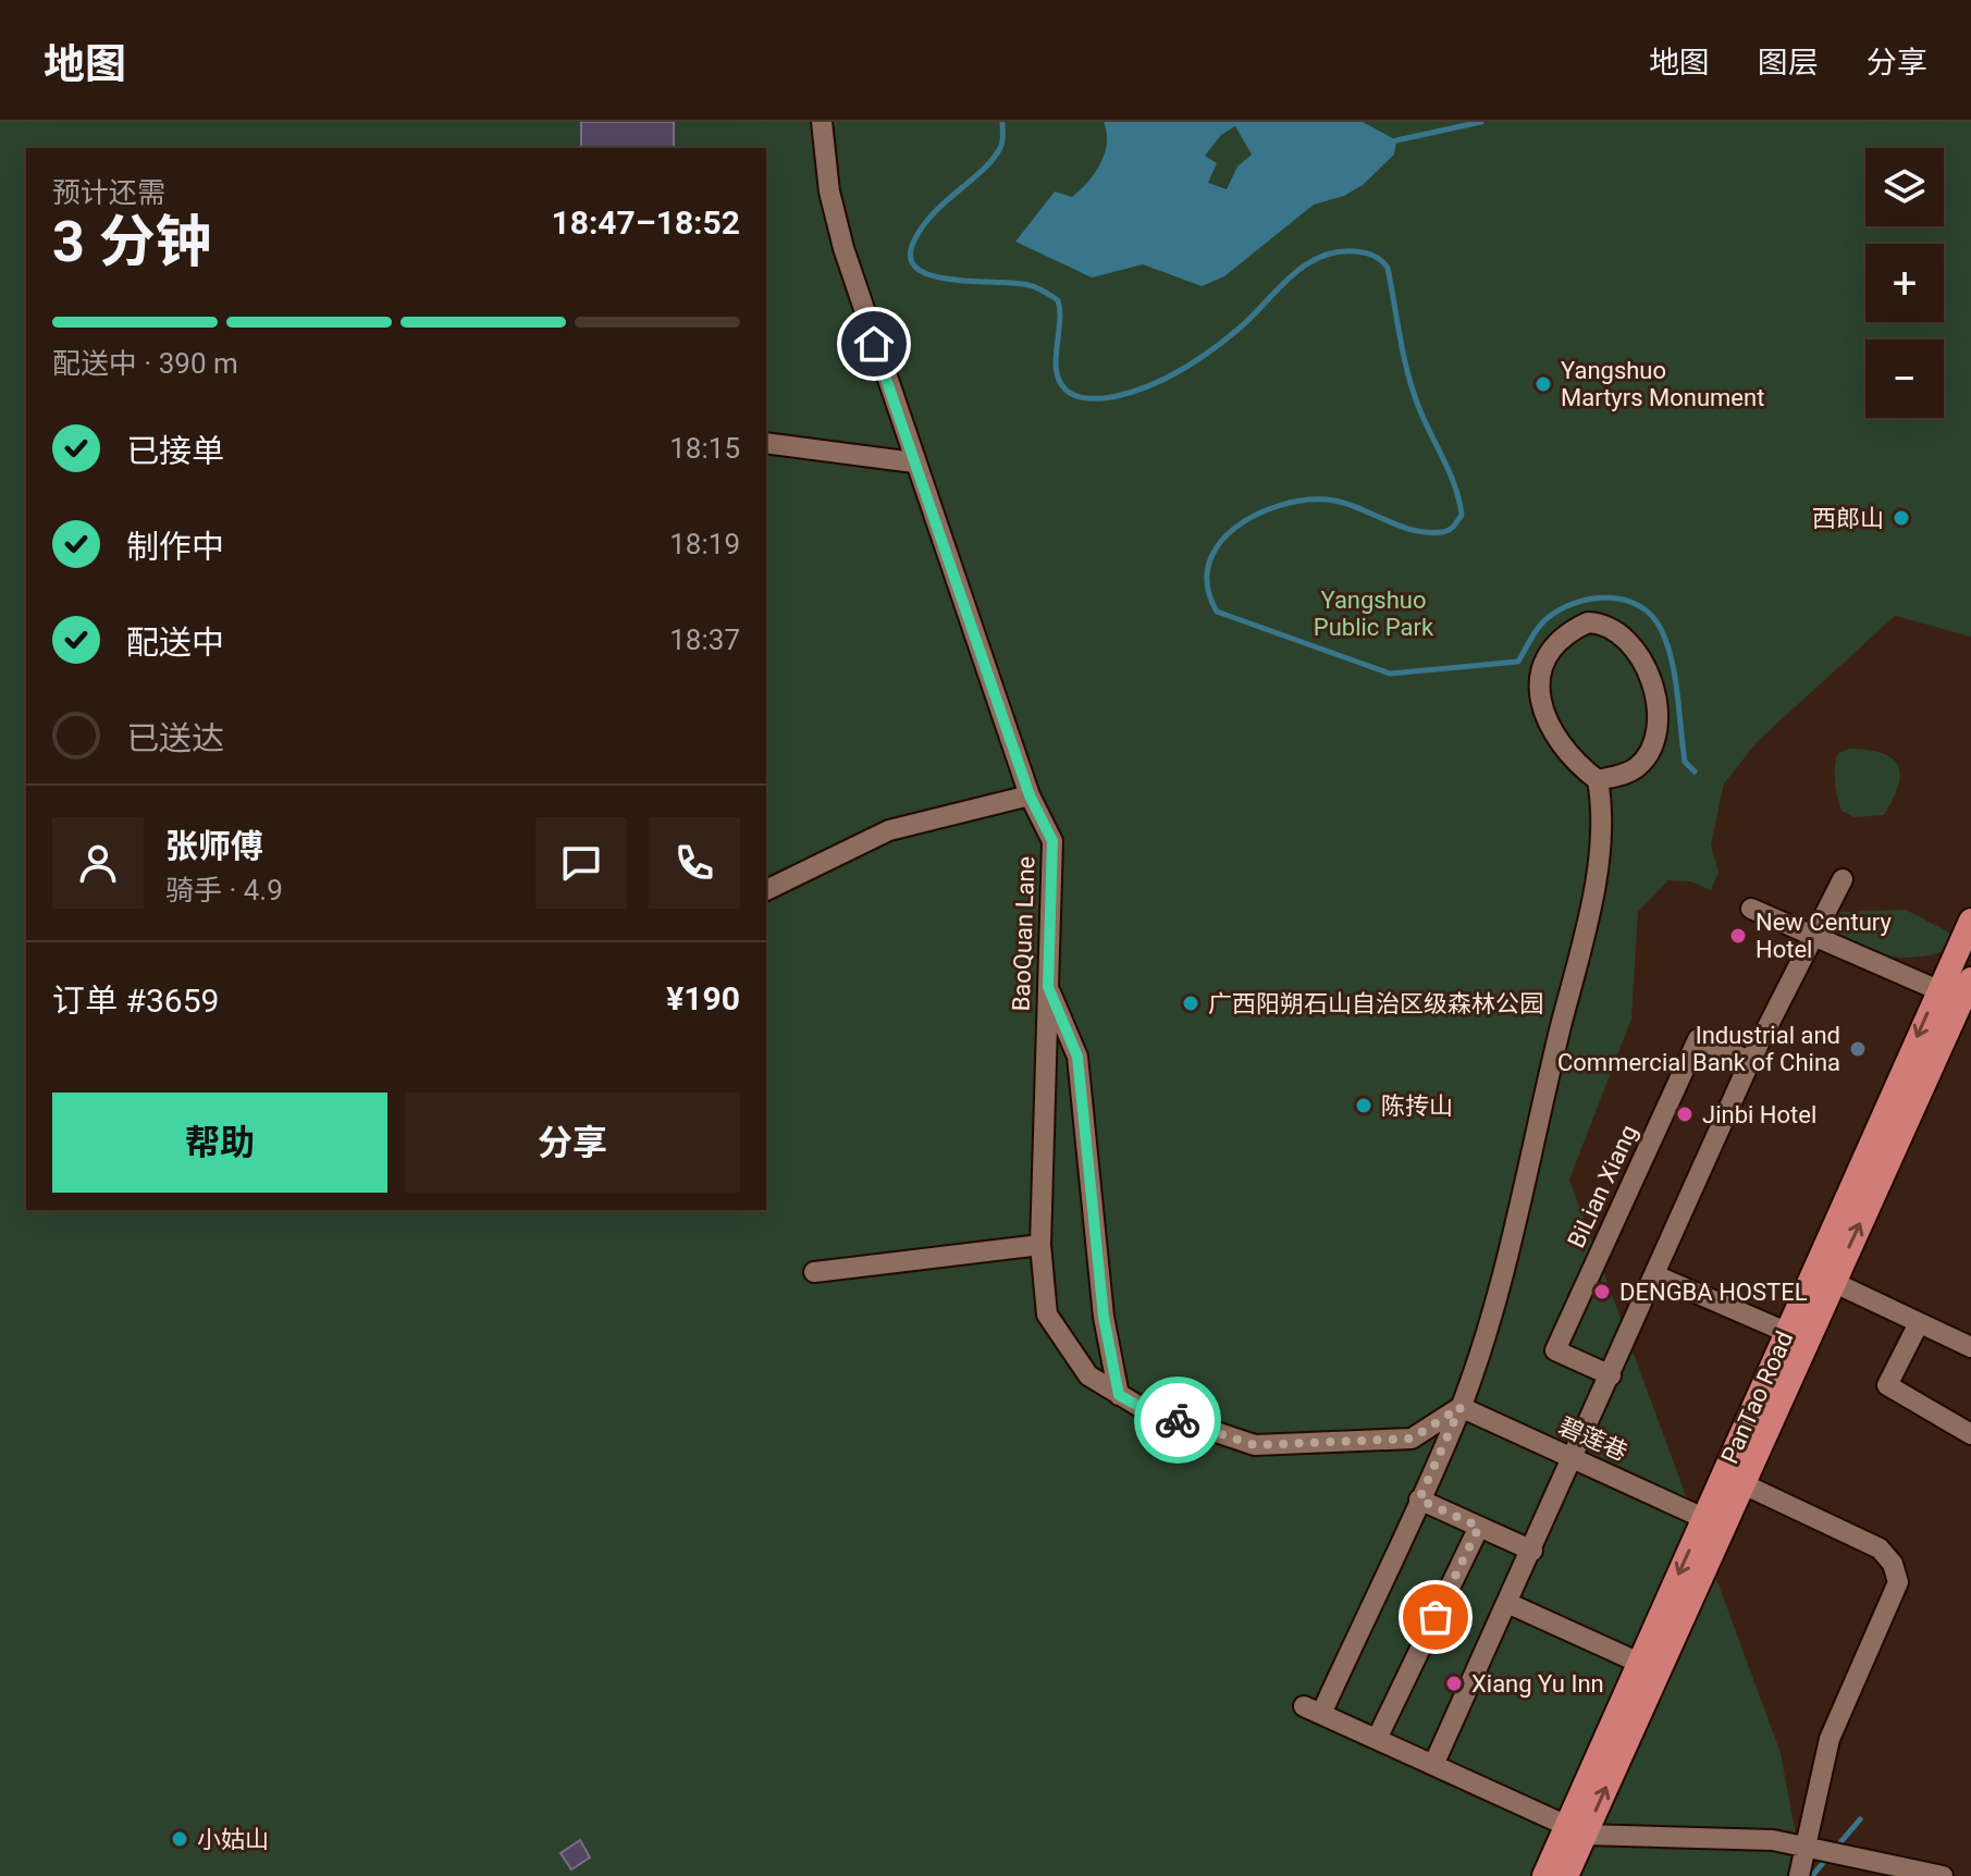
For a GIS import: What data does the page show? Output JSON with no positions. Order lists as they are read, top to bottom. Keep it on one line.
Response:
{"streets":{"main road":["PanTao Road"],"street":["BaoQuan Lane","BiLian Xiang","碧莲巷"]},"crossings":[["BaoQuan Lane","碧莲巷"],["PanTao Road","碧莲巷"]],"parks":["Yangshuo Public Park"],"places":["Yangshuo Martyrs Monument","西郎山","New Century Hotel","广西阳朔石山自治区级森林公园","Industrial and Commercial Bank of China","陈抟山","Jinbi Hotel","DENGBA HOSTEL","Xiang Yu Inn","小姑山"],"page":{"header":"地图","nav":["地图","图层","分享"],"map_buttons":["+","−"],"heading":["3 分钟","预计还需","18:47–18:52"],"panel":["张师傅","骑手 · 4.9","订单 #3659","¥190"],"bar":"配送中 · 390 m","list":[["已接单","18:15"],["制作中","18:19"],["配送中","18:37"],"已送达"],"buttons":["帮助","分享"]}}
